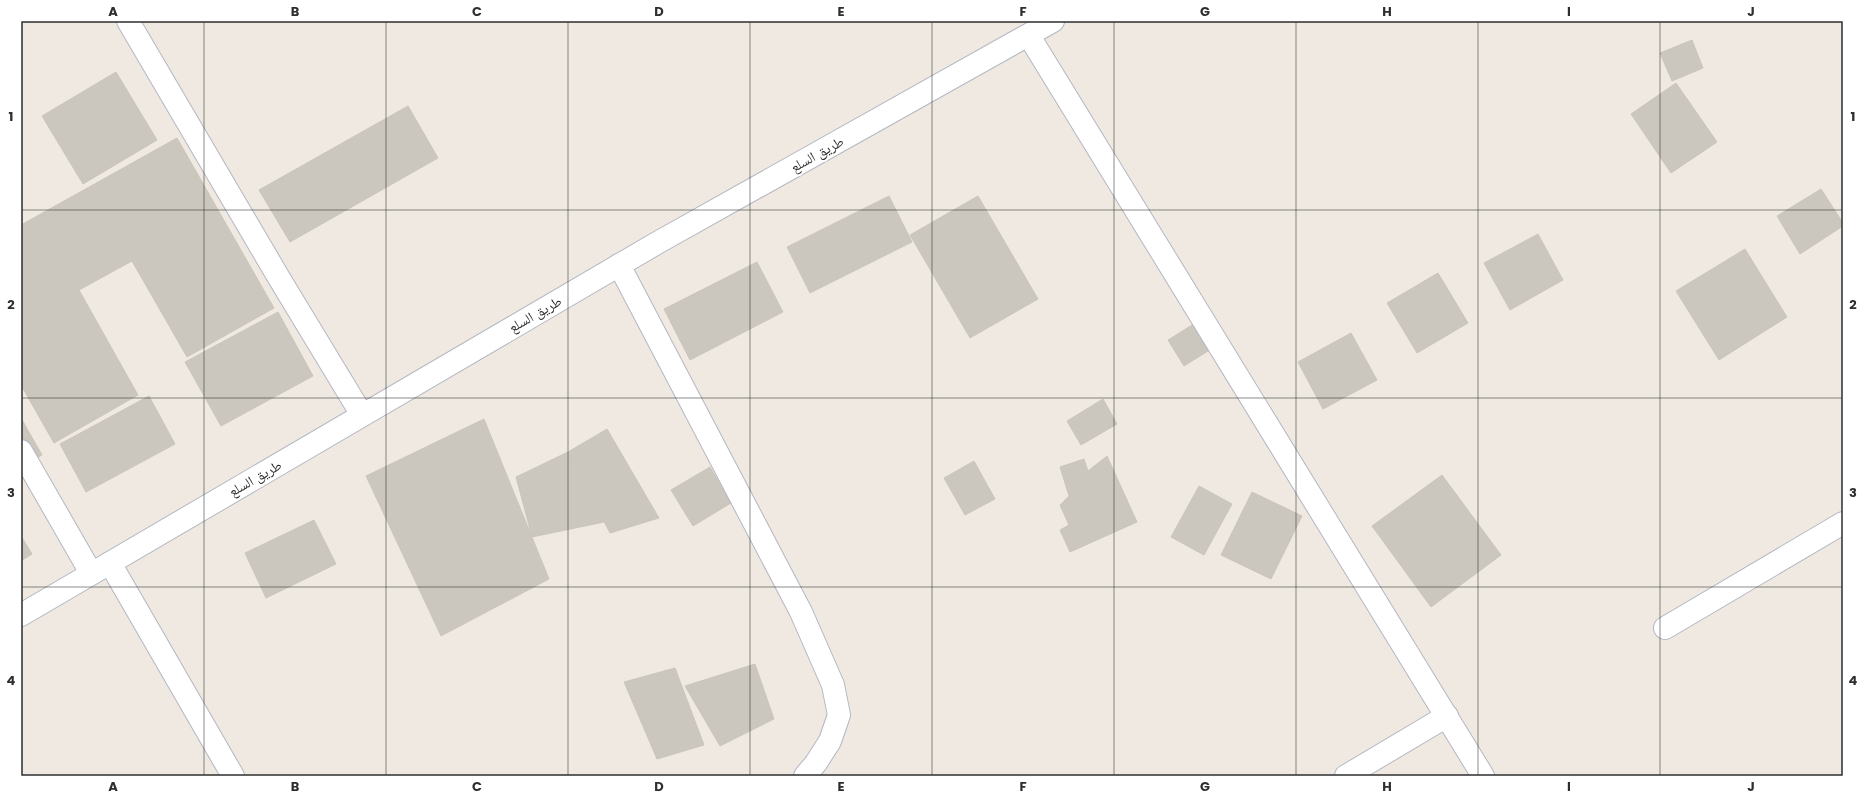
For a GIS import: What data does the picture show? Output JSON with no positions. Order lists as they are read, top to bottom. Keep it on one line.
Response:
{"streets":{"street":["طريق السلع"]},"grid":{"columns":["A","B","C","D","E","F","G","H","I","J"],"rows":["1","2","3","4"]}}
